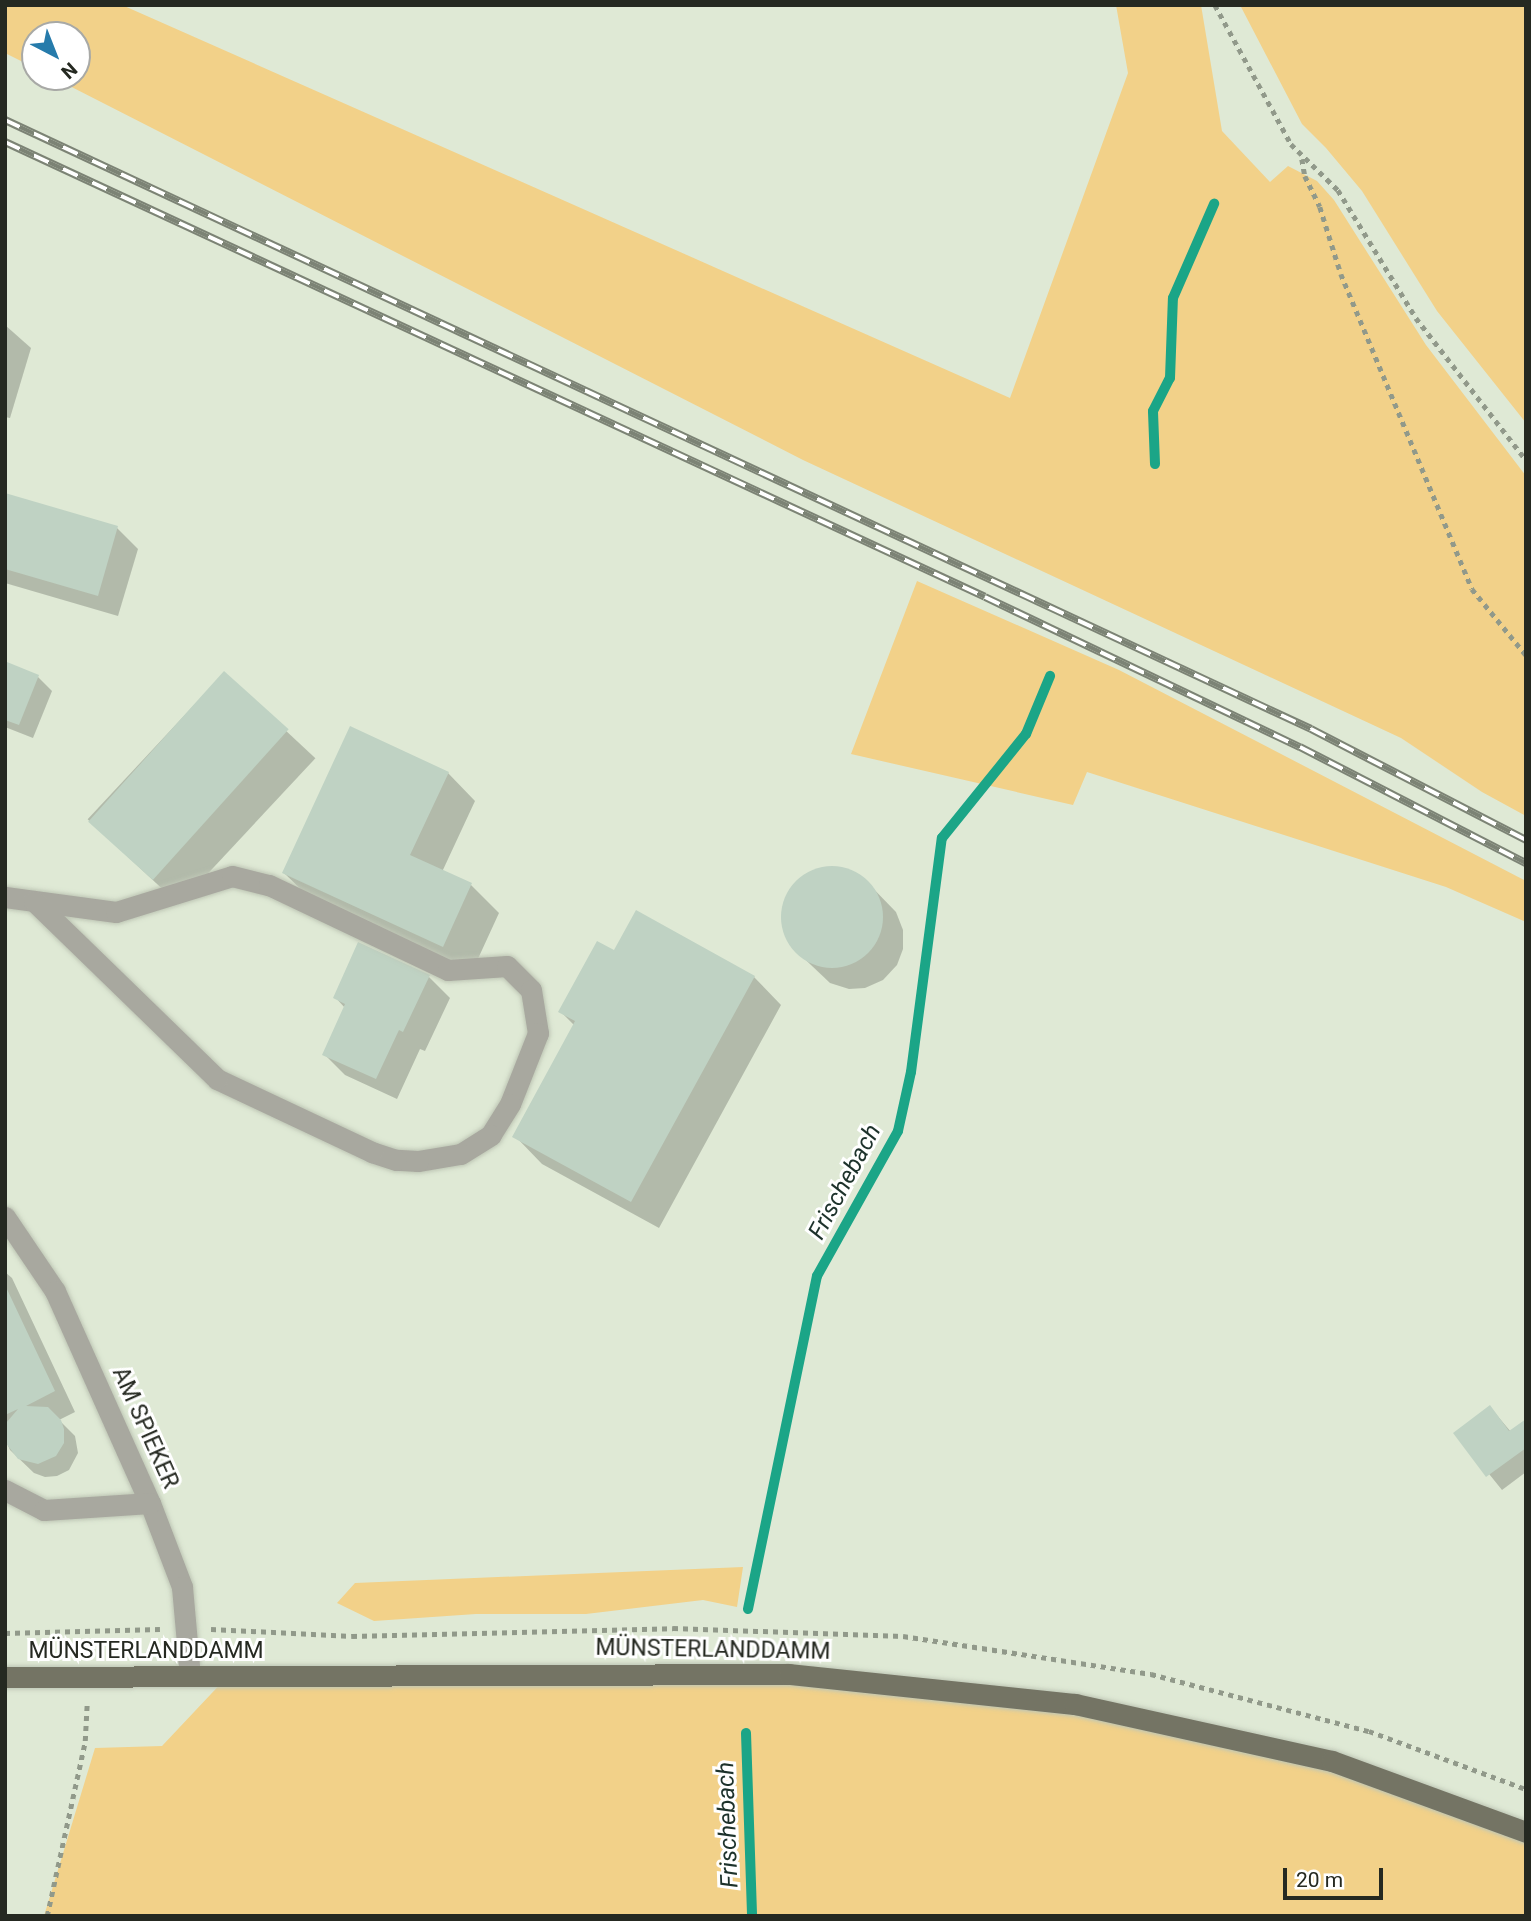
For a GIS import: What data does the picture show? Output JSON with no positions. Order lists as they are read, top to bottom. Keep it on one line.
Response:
{"streets":{"main road":["MÜNSTERLANDDAMM"],"street":["AM SPIEKER"]},"crossings":[["AM SPIEKER","MÜNSTERLANDDAMM"]],"water":["Frischebach"],"scale_bar":"20 m","north":"bottom right"}
